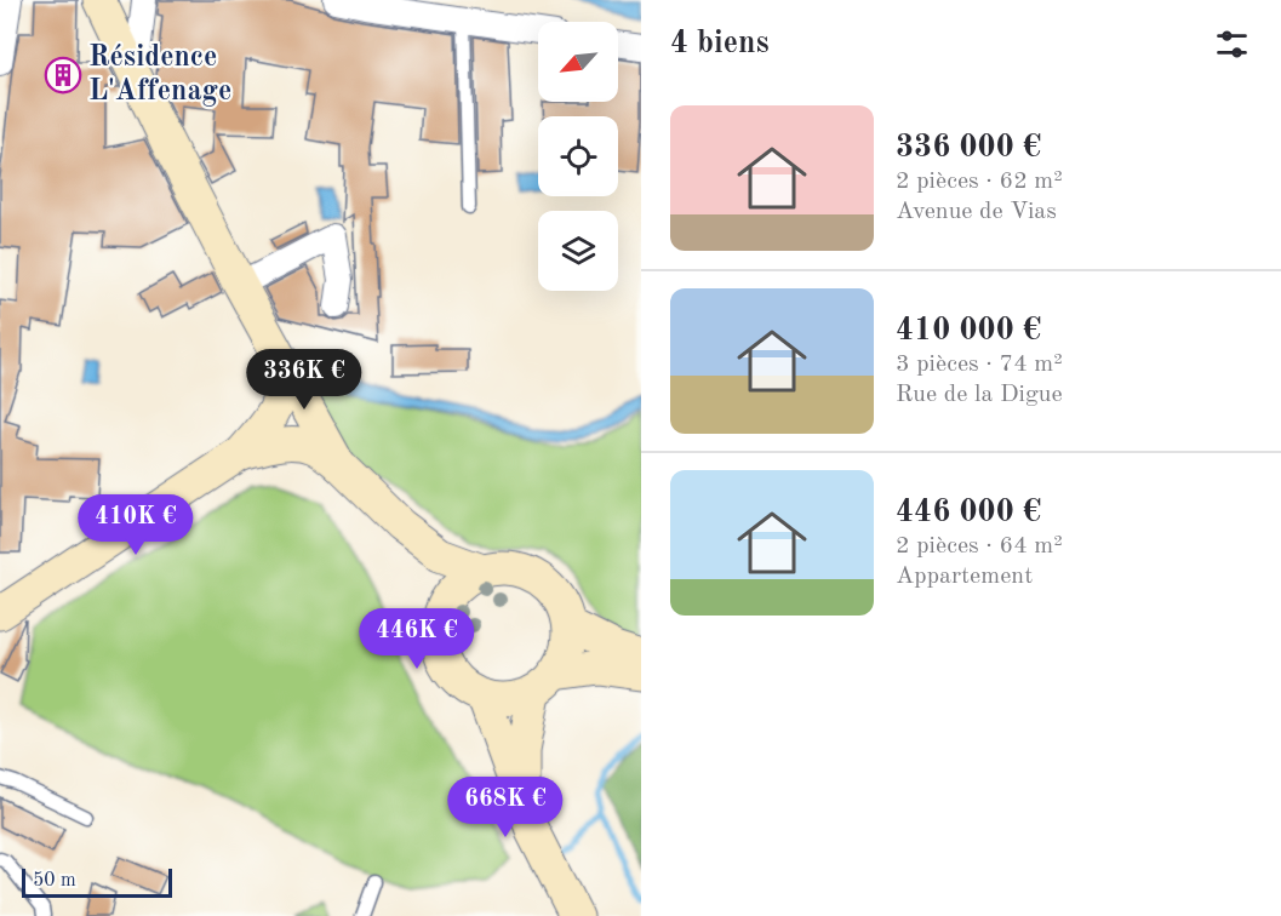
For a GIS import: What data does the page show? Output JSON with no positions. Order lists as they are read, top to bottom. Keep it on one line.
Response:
{"places":{"building":["Résidence L'Affenage"]},"scale_bar":"50 m","north":"bottom left","page":{"heading":"4 biens","list":[{"name":"336 000 €","note":"2 pièces · 62 m² · Avenue de Vias"},{"name":"410 000 €","note":"3 pièces · 74 m² · Rue de la Digue"},{"name":"446 000 €","note":"2 pièces · 64 m² · Appartement"}],"price":["336K €","410K €","446K €","668K €"],"scale":"50 m"}}
